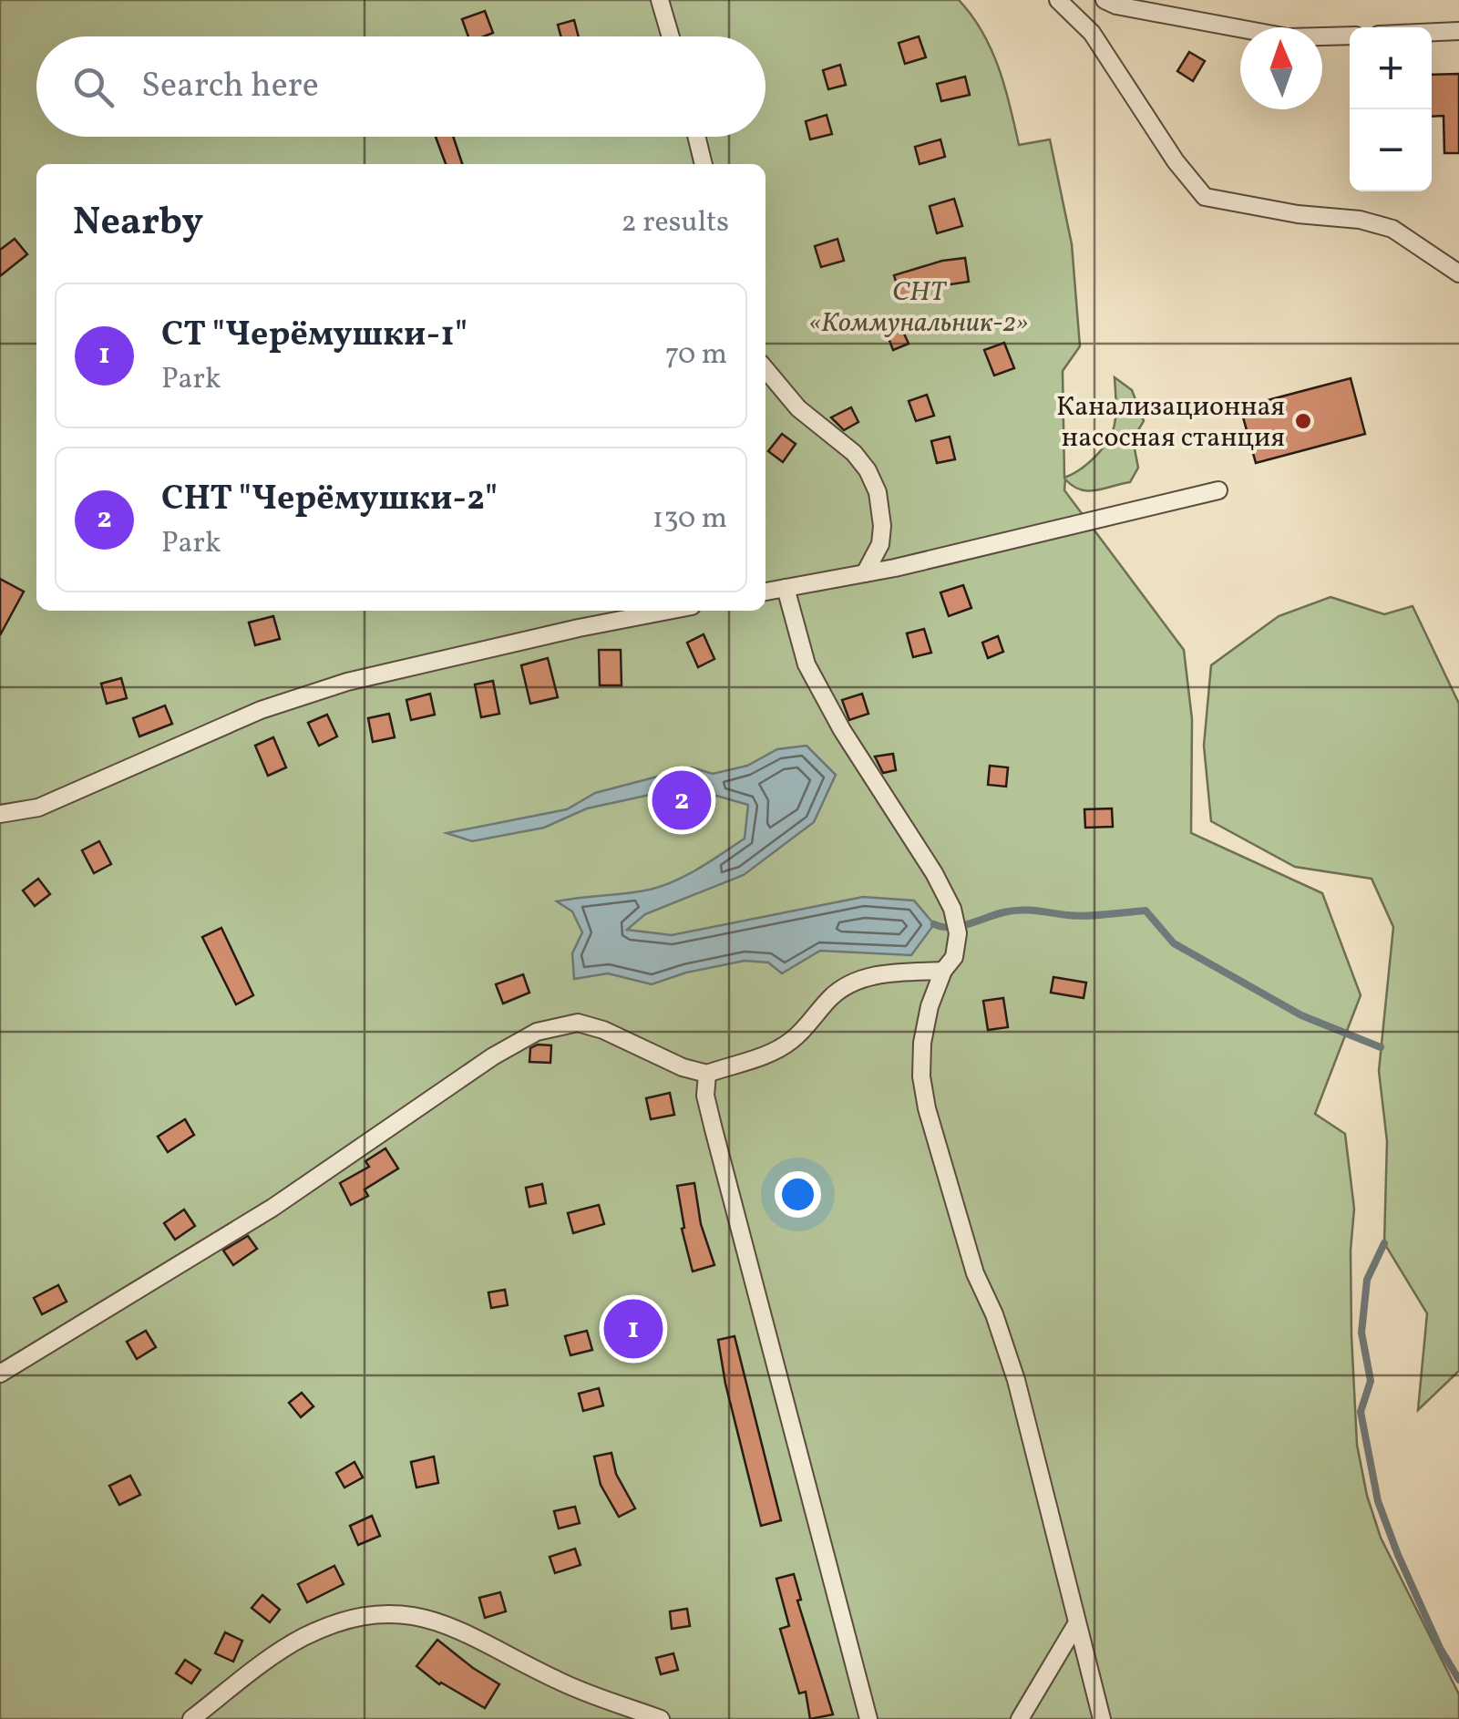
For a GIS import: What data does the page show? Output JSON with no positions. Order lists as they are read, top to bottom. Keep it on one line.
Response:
{"parks":["СНТ «Коммунальник-2»"],"places":["Канализационная насосная станция"],"north":"top","page":{"map_buttons":["+","−"],"search":"Search here","heading":["Nearby","2 results"],"list":[{"mark":"1","name":"СТ \"Черёмушки-1\"","note":"Park","value":"70 m"},{"mark":"2","name":"СНТ \"Черёмушки-2\"","note":"Park","value":"130 m"}],"pins":["2","1"]}}
